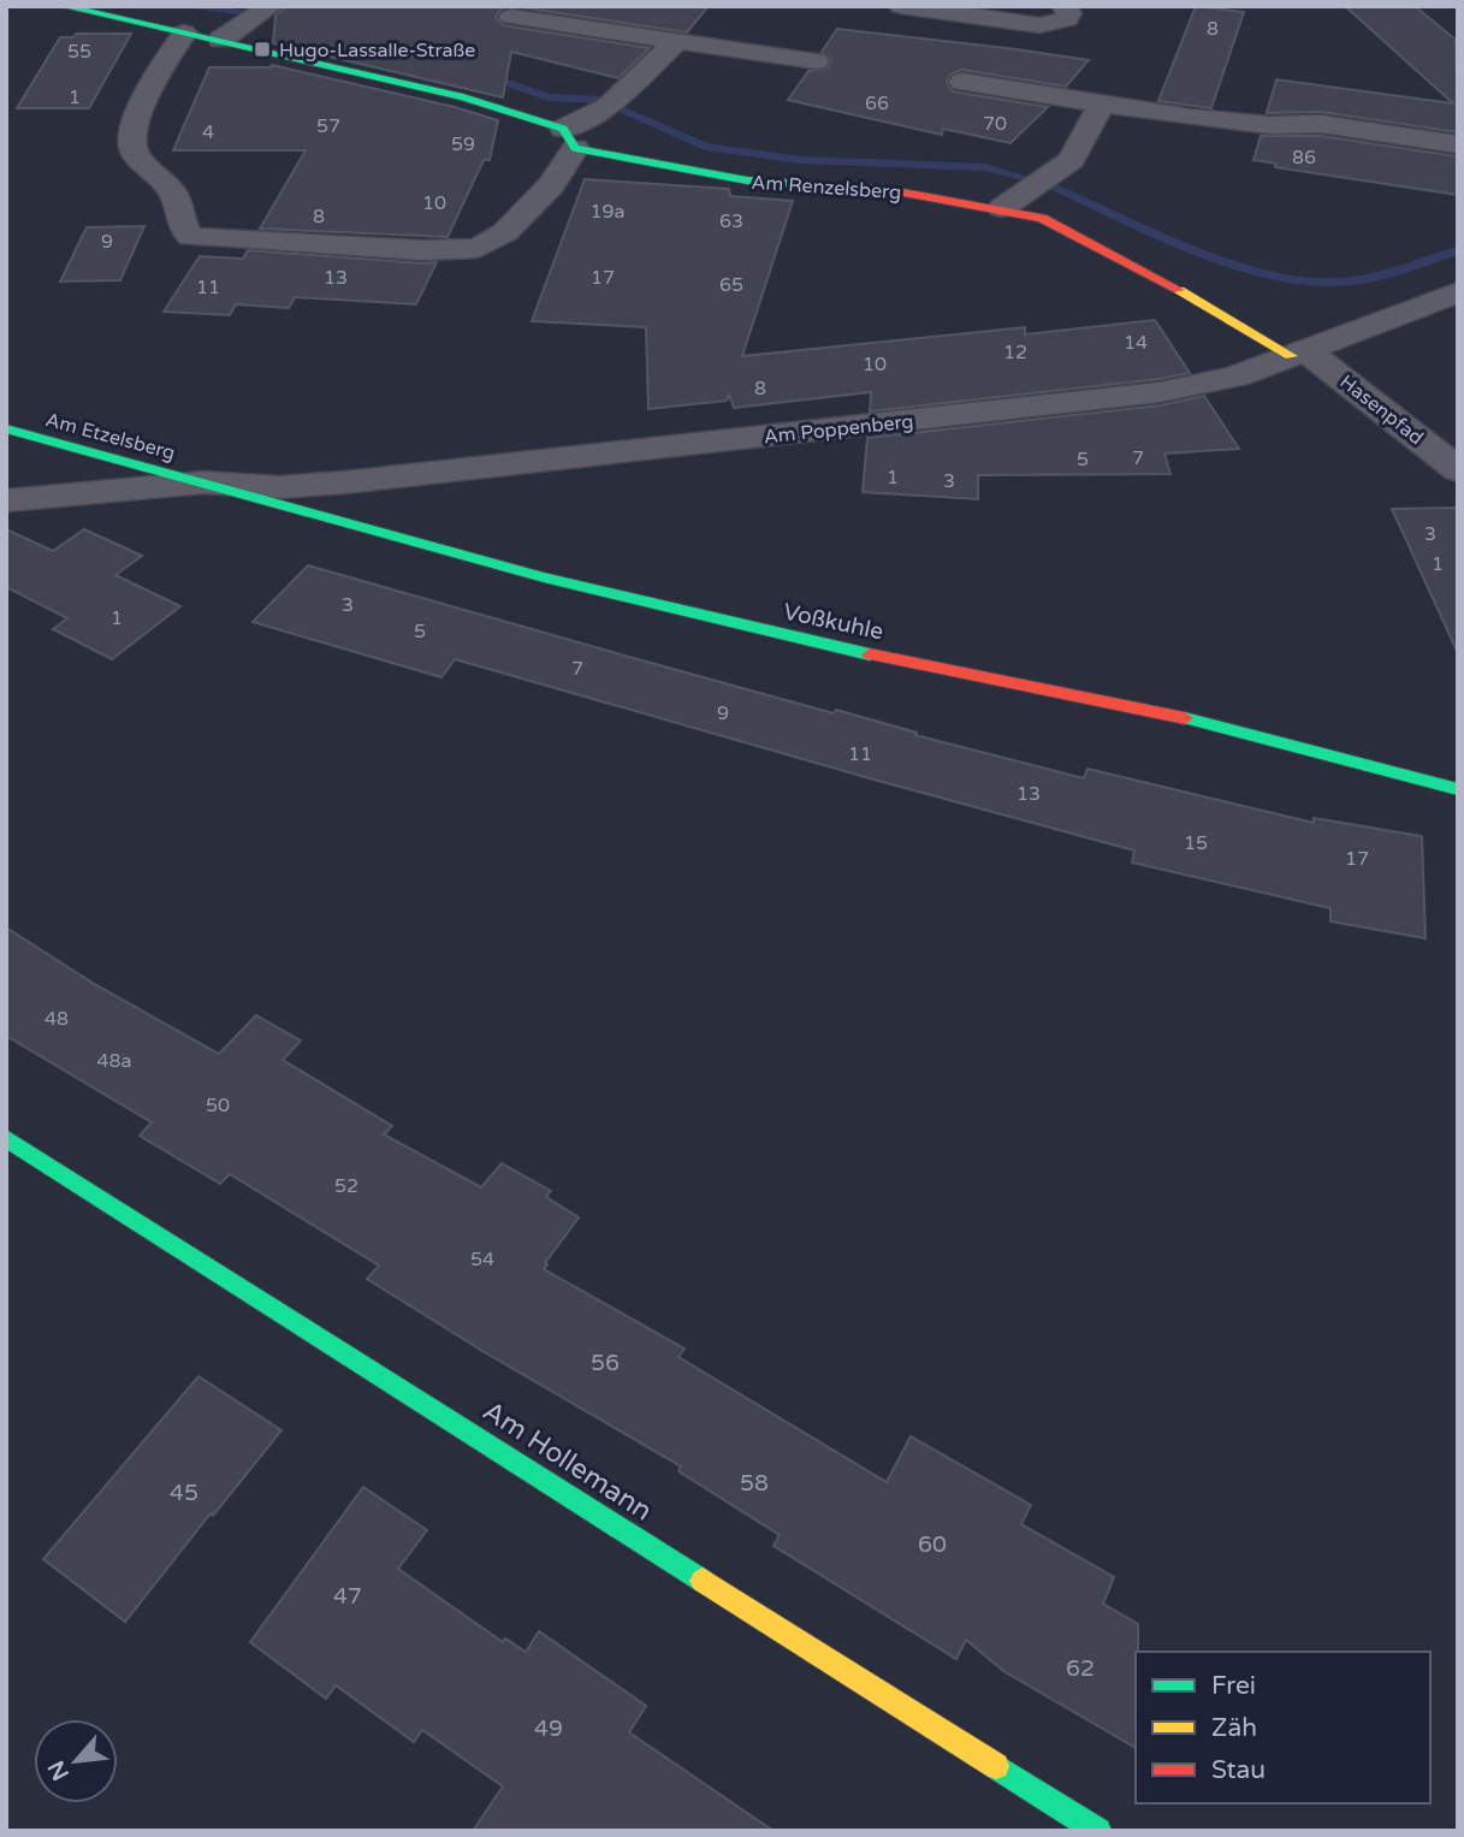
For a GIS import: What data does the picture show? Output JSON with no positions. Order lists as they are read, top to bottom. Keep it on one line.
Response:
{"streets":{"street":["Am Renzelsberg","Hasenpfad","Am Poppenberg","Am Etzelsberg","Voßkuhle","Am Hollemann"]},"crossings":[["Am Renzelsberg","Hasenpfad"],["Am Renzelsberg","Am Poppenberg"],["Hasenpfad","Am Poppenberg"],["Am Poppenberg","Am Etzelsberg"],["Am Poppenberg","Voßkuhle"],["Am Etzelsberg","Voßkuhle"]],"places":{"transit":["Hugo-Lassalle-Straße"]},"house_numbers":["8","55","1","66","70","57","4","59","86","10","19a","8","63","9","13","17","65","11","14","12","10","8","7","5","1","3","3","1","3","1","5","7","9","11","13","15","17","48","48a","50","52","54","56","58","45","60","47","62","49"],"legend":["Frei","Zäh","Stau"],"north":"bottom left"}
